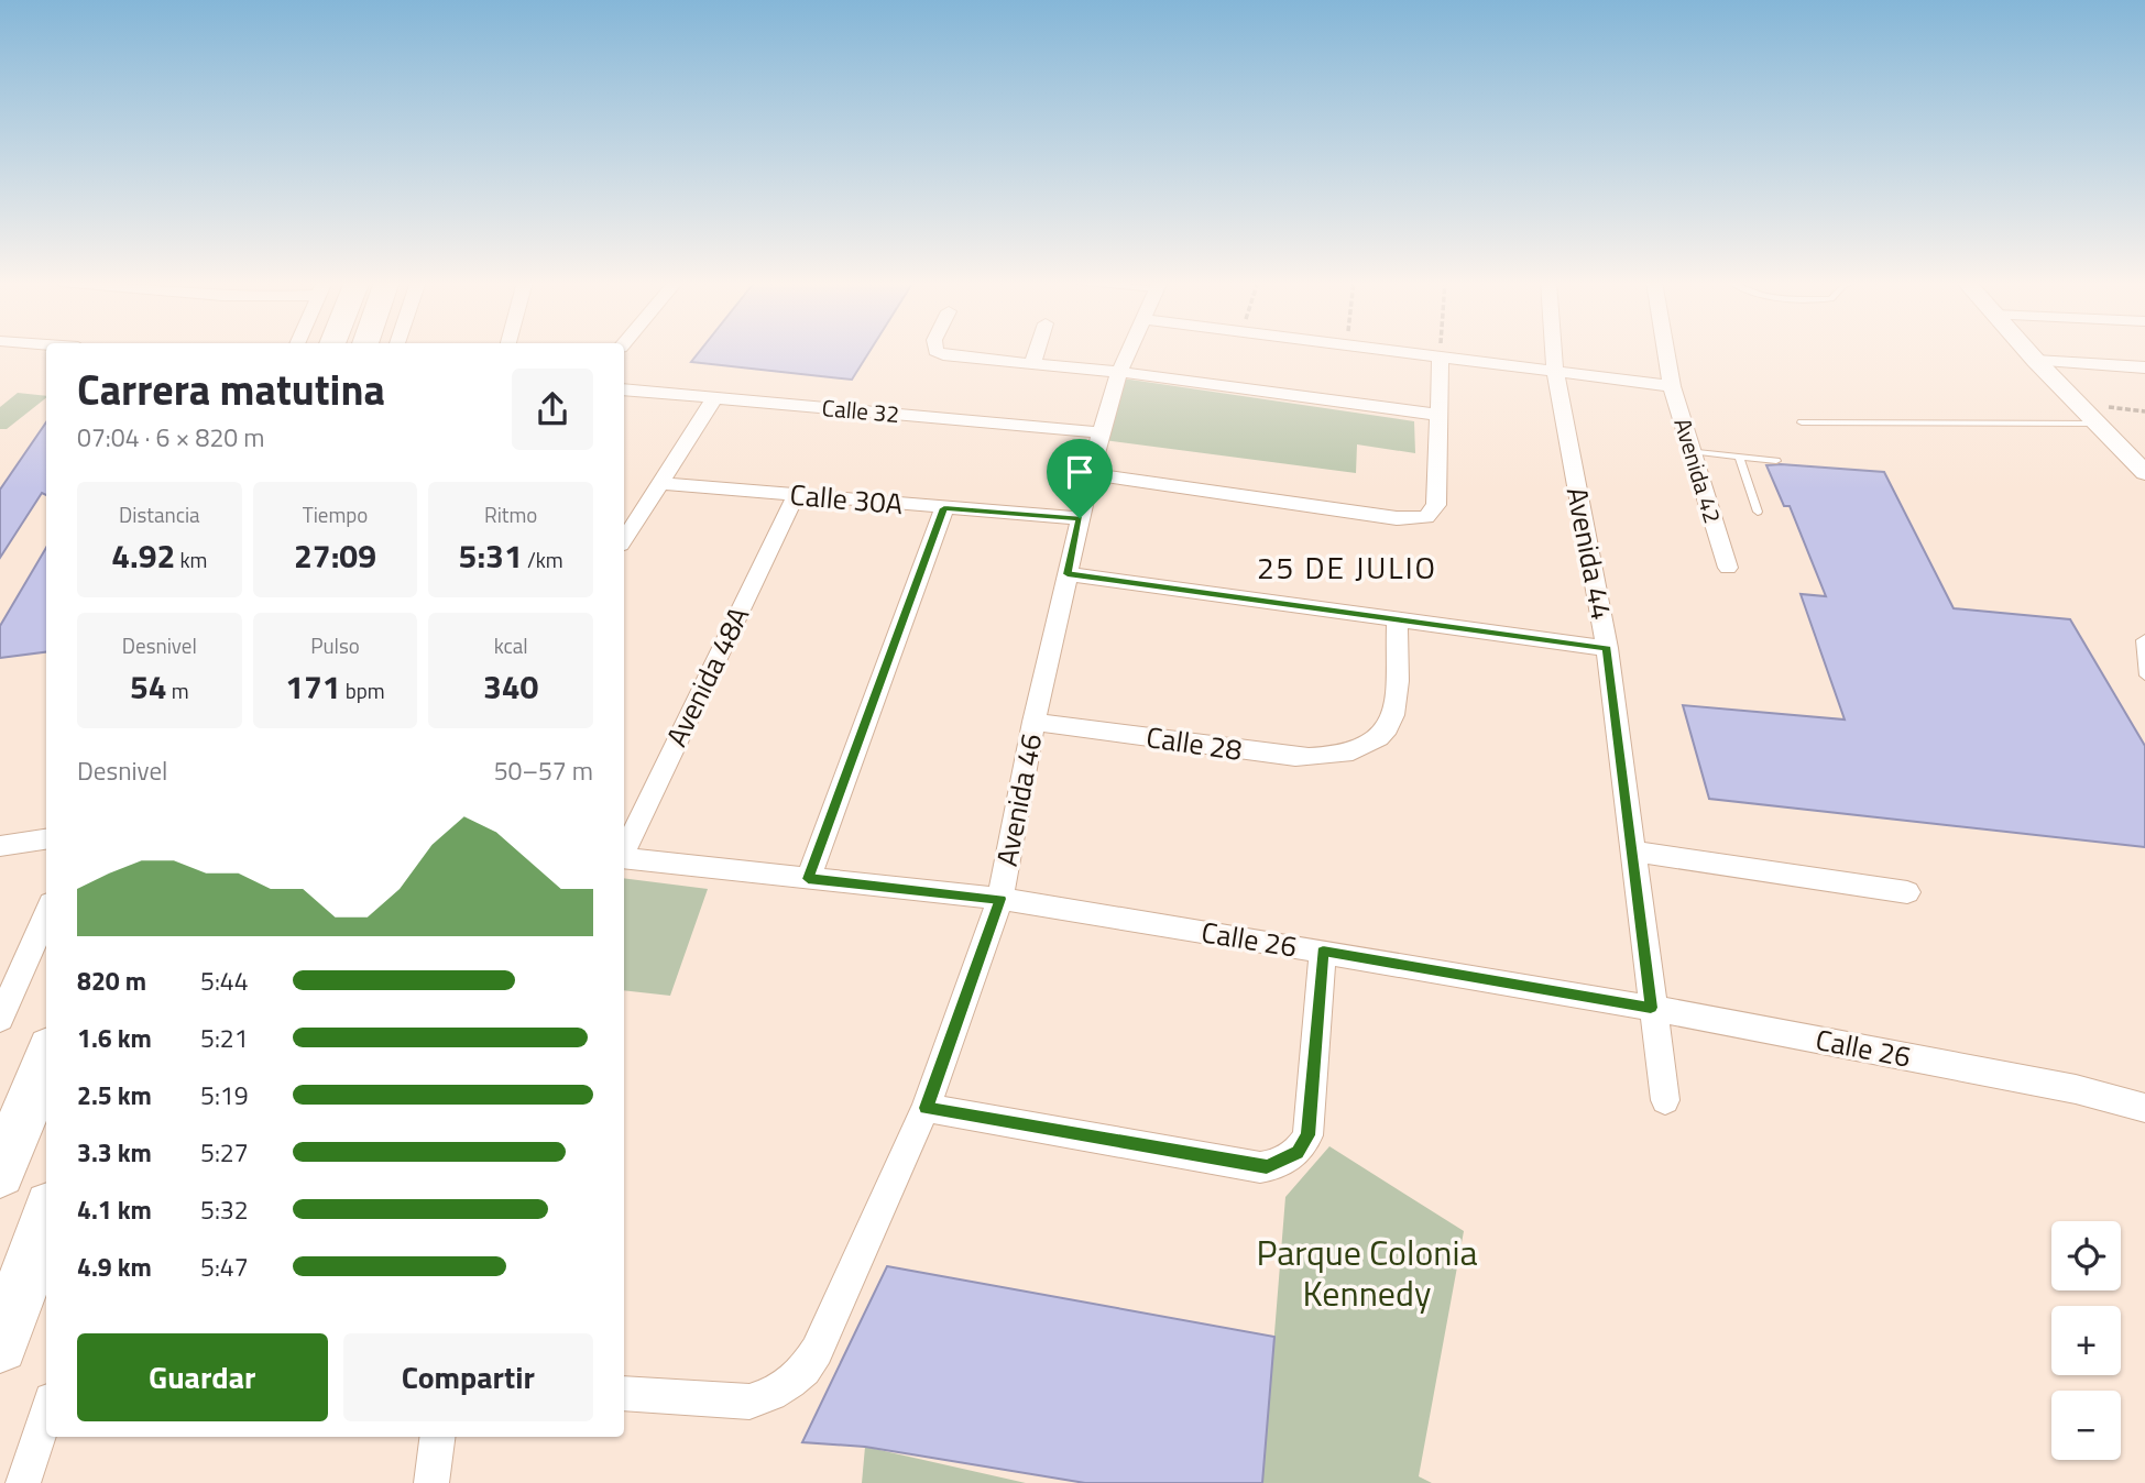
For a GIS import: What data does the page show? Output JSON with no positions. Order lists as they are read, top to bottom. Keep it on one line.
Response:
{"streets":{"street":["Calle 32","Avenida 42","Calle 30A","Avenida 44","Avenida 48A","Calle 28","Avenida 46","Calle 26"]},"crossings":[["Calle 32","Avenida 46"],["Calle 30A","Avenida 48A"],["Calle 30A","Avenida 46"],["Avenida 44","Calle 26"],["Calle 28","Avenida 46"],["Avenida 46","Calle 26"]],"districts":["25 DE JULIO"],"parks":["Parque Colonia Kennedy"],"page":{"heading":["Carrera matutina","07:04 · 6 × 820 m"],"stats":[["Distancia","4.92 km"],["Tiempo","27:09"],["Ritmo","5:31 /km"],["Desnivel","54 m"],["Pulso","171 bpm"],["kcal","340"]],"chart":["Desnivel","50–57 m"],"list":[{"name":"820 m","note":"5:44"},{"name":"1.6 km","note":"5:21"},{"name":"2.5 km","note":"5:19"},{"name":"3.3 km","note":"5:27"},{"name":"4.1 km","note":"5:32"},{"name":"4.9 km","note":"5:47"}],"map_buttons":["+","−"],"buttons":["Guardar","Compartir"]}}
